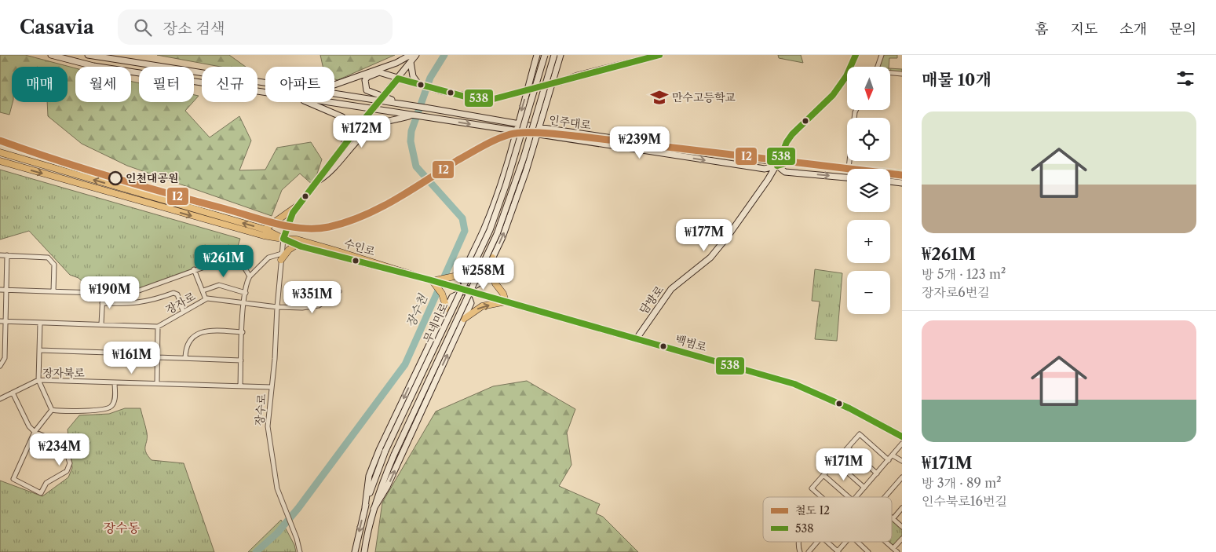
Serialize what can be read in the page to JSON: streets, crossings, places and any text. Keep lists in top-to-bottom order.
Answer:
{
  "streets": {
    "main road": [
      "인주대로",
      "수인로",
      "담방로",
      "무네미로",
      "백범로"
    ],
    "street": ["장자로", "장자북로", "장수로"]
  },
  "crossings": [
    ["인주대로", "담방로"],
    ["수인로", "백범로"],
    ["수인로", "장수로"],
    ["담방로", "백범로"],
    ["장자로", "장수로"],
    ["장자북로", "장수로"]
  ],
  "districts": ["장수동"],
  "water": ["장수천"],
  "places": {
    "school or university": ["만수고등학교"],
    "other": ["인천대공원"]
  },
  "lines": ["transit line 538", "rail line I2"],
  "legend": ["철도 I2", "538"],
  "north": "bottom",
  "page": {
    "header": "Casavia",
    "search": "장소 검색",
    "nav": [
      "홈",
      "지도",
      "소개",
      "문의"
    ],
    "heading": "매물 10개",
    "map_buttons": ["+", "−"],
    "chip": [
      "매매",
      "월세",
      "필터",
      "신규",
      "아파트"
    ],
    "list": [
      {
        "name": "₩261M",
        "note": "방 5개 · 123 m² · 장자로6번길"
      },
      {
        "name": "₩171M",
        "note": "방 3개 · 89 m² · 인수북로16번길"
      }
    ],
    "price": [
      "₩172M",
      "₩239M",
      "₩177M",
      "₩261M",
      "₩258M",
      "₩190M",
      "₩351M",
      "₩161M",
      "₩234M",
      "₩171M"
    ]
  }
}
